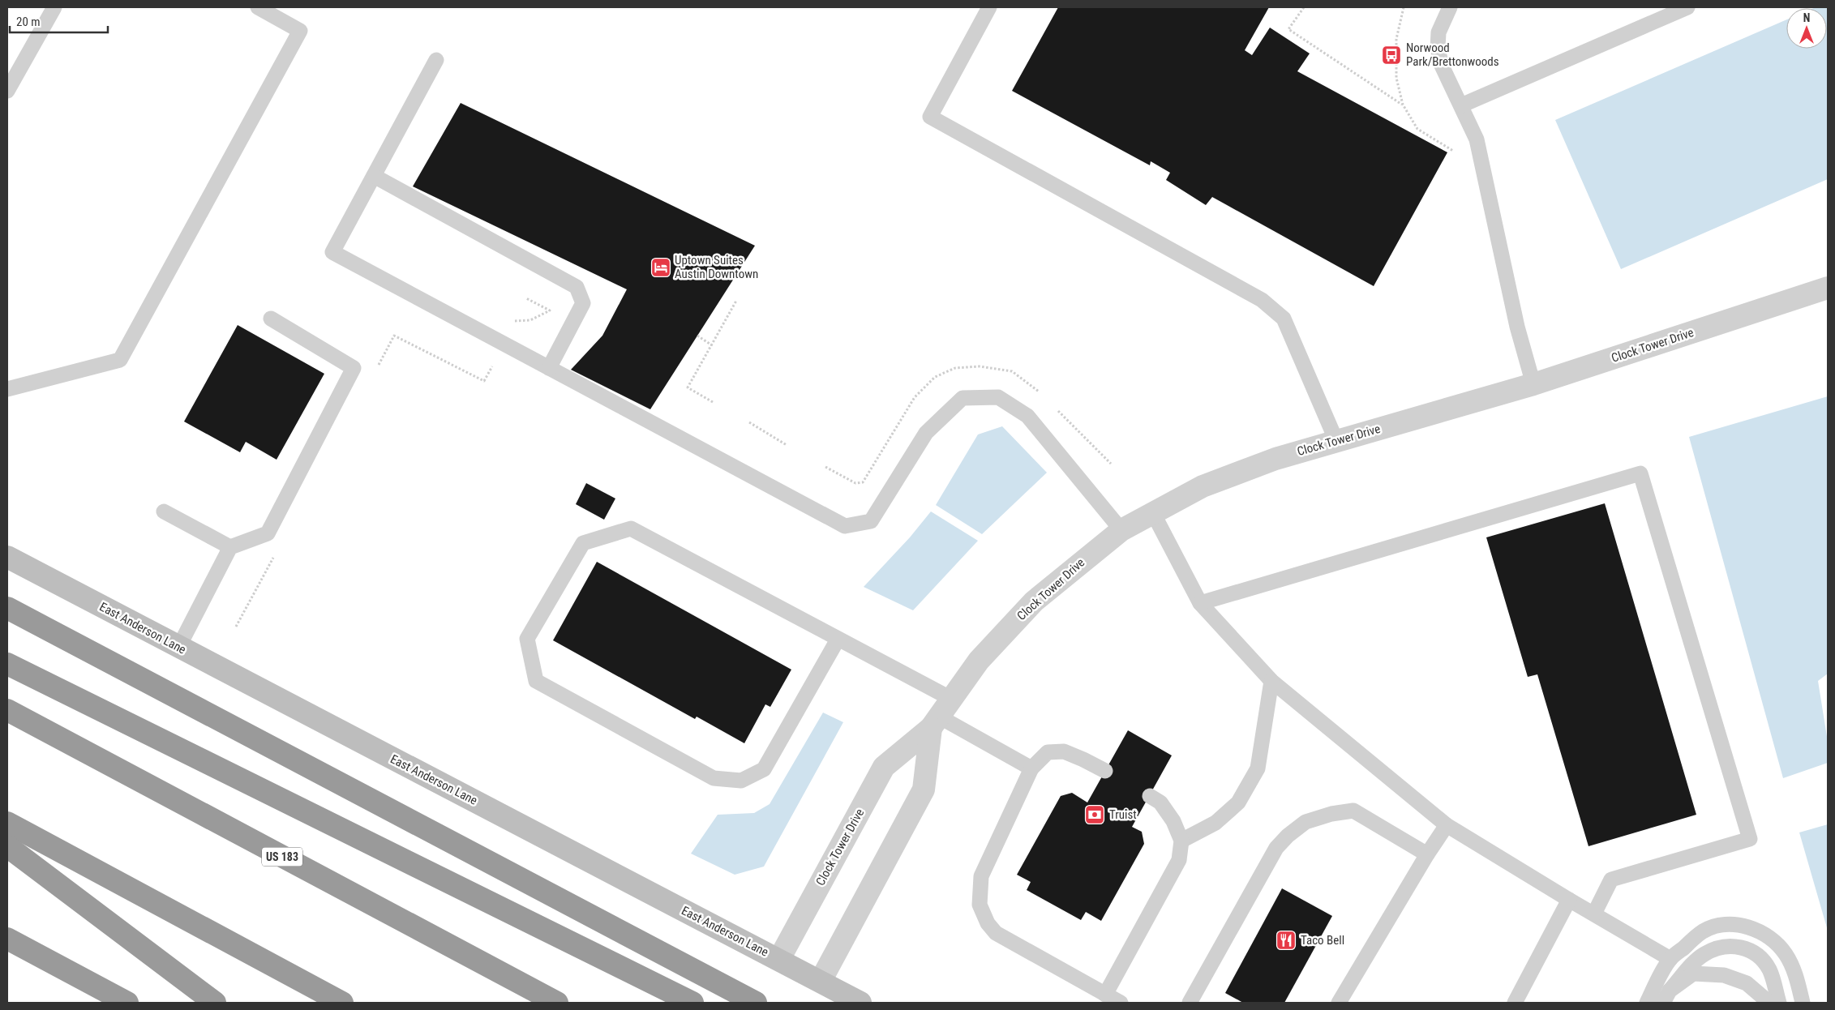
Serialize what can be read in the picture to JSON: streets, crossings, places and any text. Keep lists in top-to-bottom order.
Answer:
{
  "streets": {
    "highway": ["US 183"],
    "main road": ["East Anderson Lane"],
    "street": ["Clock Tower Drive"]
  },
  "crossings": [
    ["Clock Tower Drive", "East Anderson Lane"]
  ],
  "places": {
    "bus stop": ["Norwood Park/Brettonwoods"],
    "hotel": ["Uptown Suites Austin Downtown"],
    "bank": ["Truist"],
    "restaurant": ["Taco Bell"]
  },
  "scale_bar": "20 m",
  "north": "top"
}
